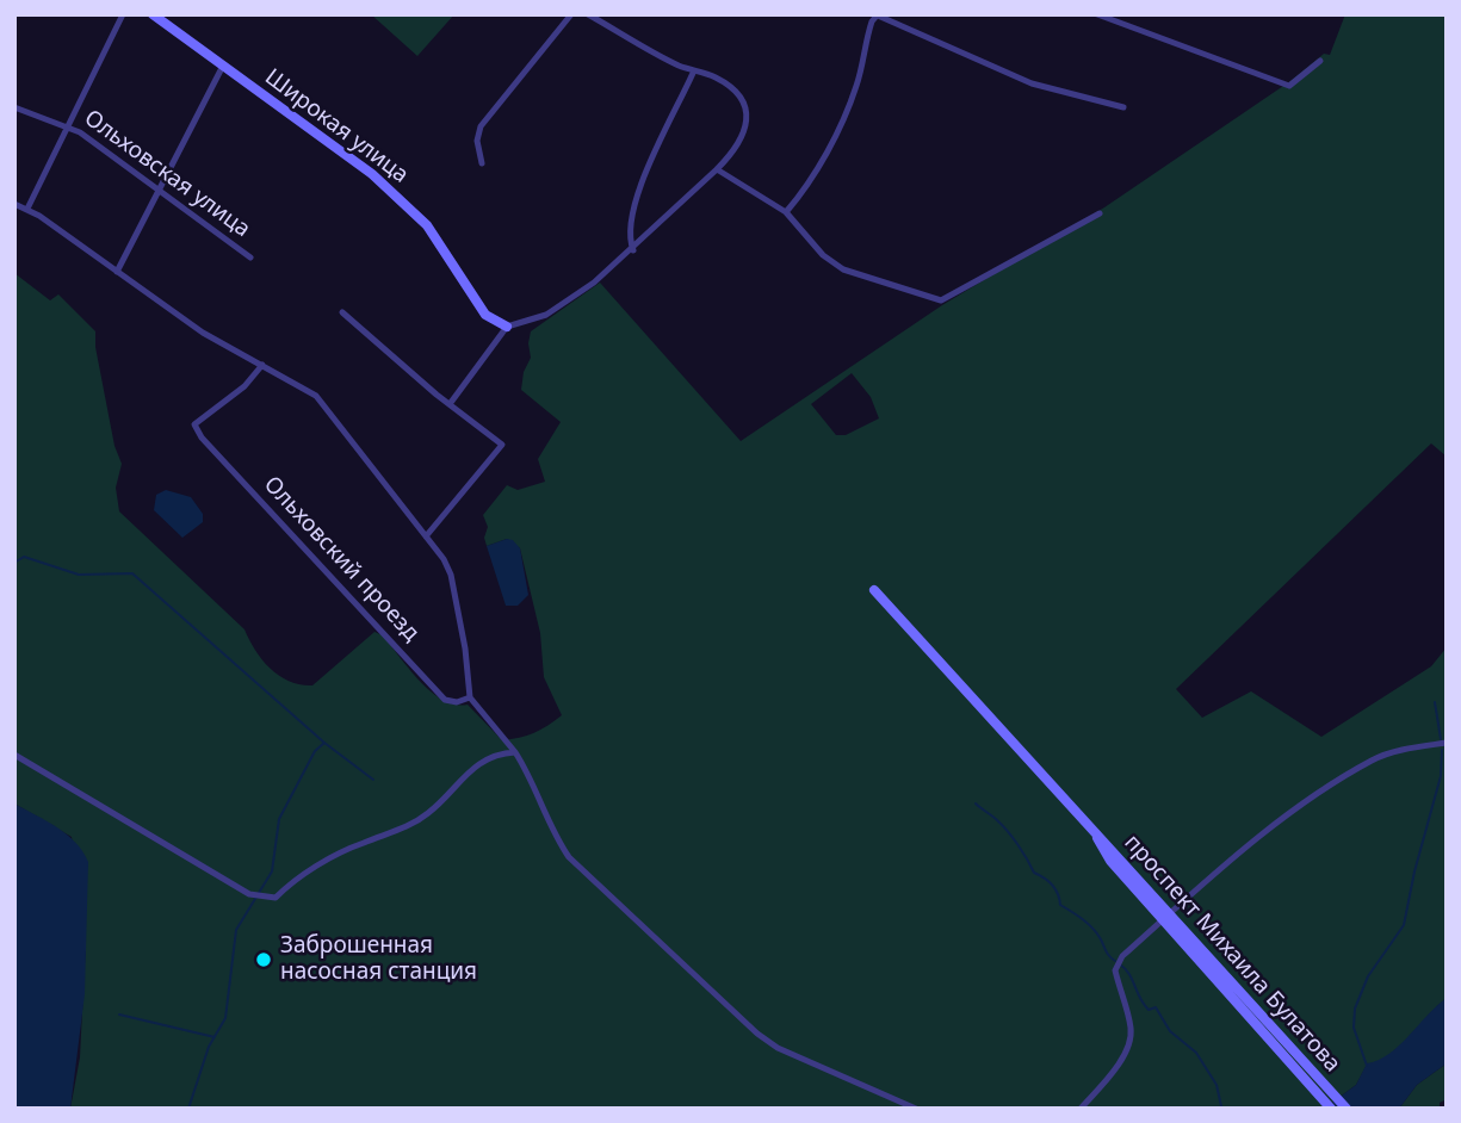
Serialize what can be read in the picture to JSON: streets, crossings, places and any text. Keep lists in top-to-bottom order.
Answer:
{
  "streets": {
    "street": [
      "Широкая улица",
      "Ольховская улица",
      "Ольховский проезд",
      "проспект Михаила Булатова"
    ]
  },
  "places": ["Заброшенная насосная станция"]
}
